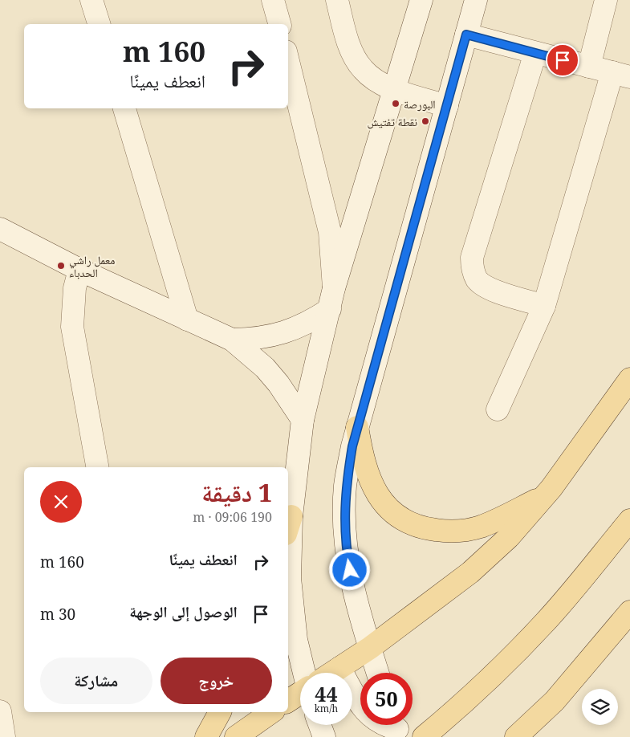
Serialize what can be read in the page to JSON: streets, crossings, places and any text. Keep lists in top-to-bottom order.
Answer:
{
  "places": ["البورصة", "نقطة تفتيش", "معمل راشي الحدباء"],
  "page": {
    "turn": ["160 m", "انعطف يمينًا"],
    "heading": ["1 دقيقة", "190 m · 09:06"],
    "list": [
      {
        "name": "انعطف يمينًا",
        "value": "160 m"
      },
      {
        "name": "الوصول إلى الوجهة",
        "value": "30 m"
      }
    ],
    "buttons": ["خروج", "مشاركة"],
    "speed": "44 km/h",
    "limit": "50"
  }
}
